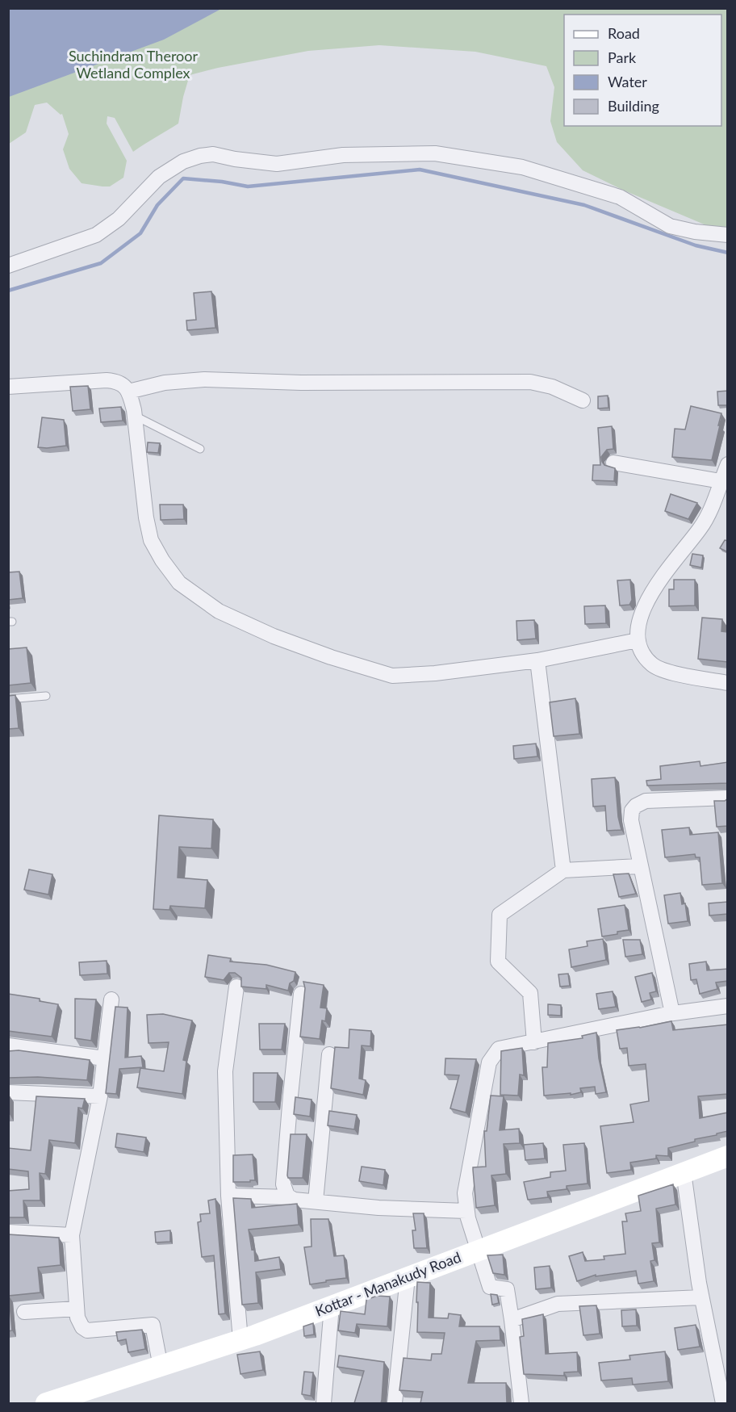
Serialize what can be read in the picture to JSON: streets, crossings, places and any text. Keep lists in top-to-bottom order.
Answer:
{
  "streets": {
    "main road": ["Kottar - Manakudy Road"]
  },
  "parks": ["Suchindram Theroor Wetland Complex"],
  "legend": [
    "Road",
    "Park",
    "Water",
    "Building"
  ]
}
